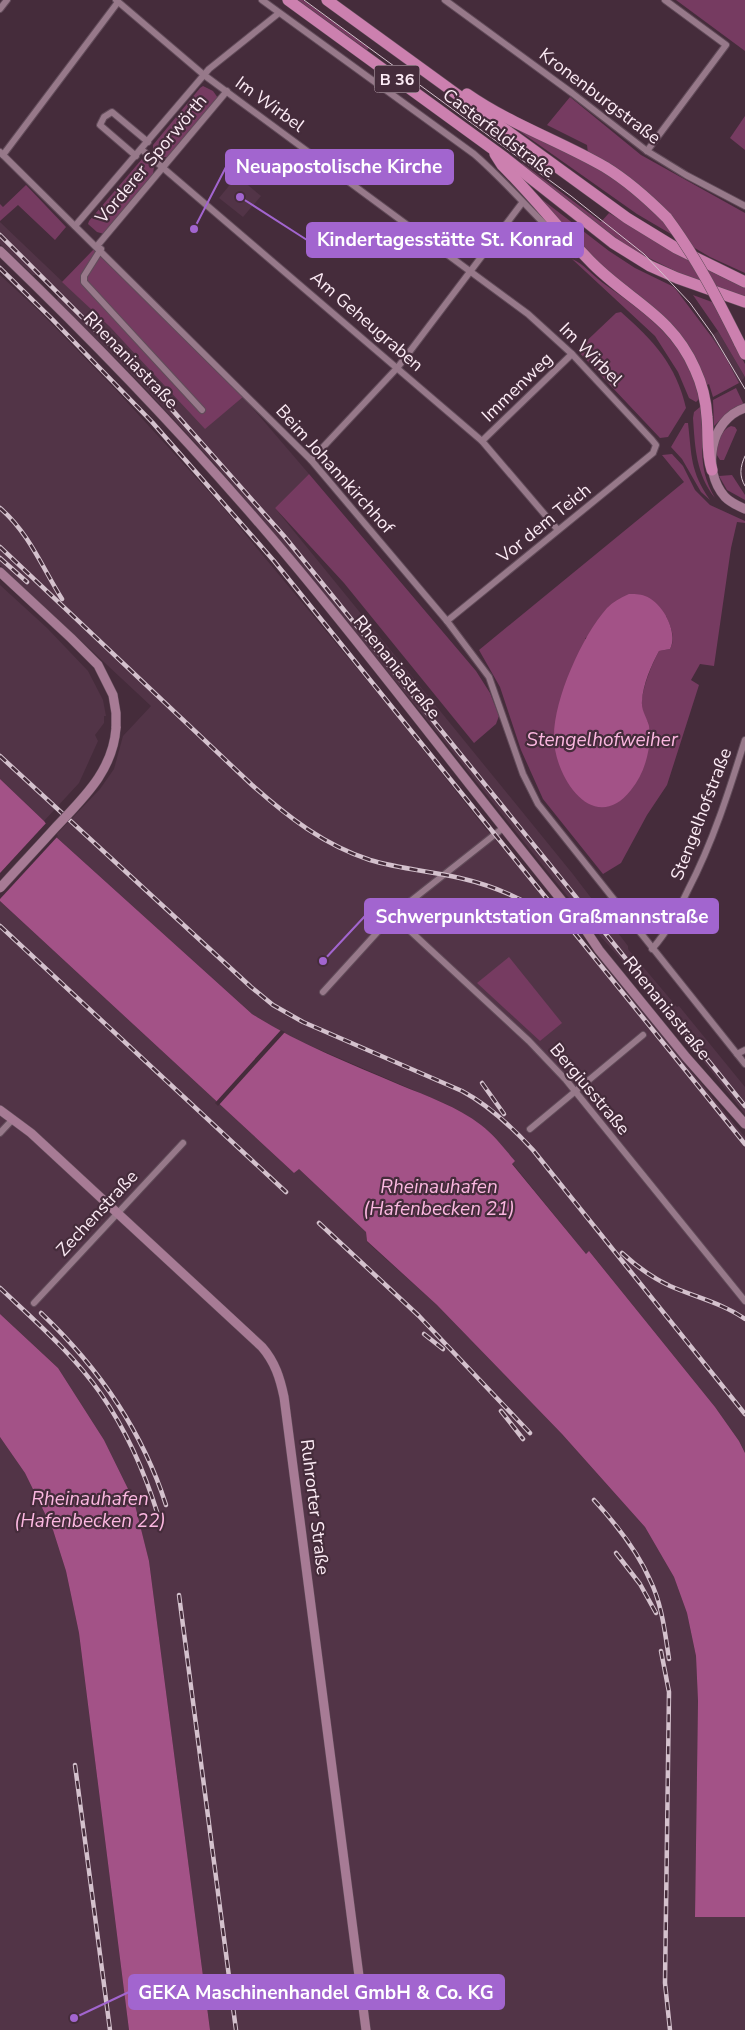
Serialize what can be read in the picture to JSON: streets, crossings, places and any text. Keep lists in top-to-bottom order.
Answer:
{
  "streets": {
    "highway": ["B 36", "Casterfeldstraße"],
    "street": [
      "Kronenburgstraße",
      "Im Wirbel",
      "Vorderer Sporwörth",
      "Am Geheugraben",
      "Rhenaniastraße",
      "Immenweg",
      "Beim Johannkirchhof",
      "Vor dem Teich",
      "Stengelhofstraße",
      "Bergiusstraße",
      "Zechenstraße",
      "Ruhrorter Straße"
    ]
  },
  "crossings": [
    ["Im Wirbel", "Vorderer Sporwörth"],
    ["Im Wirbel", "Immenweg"],
    ["Im Wirbel", "Vor dem Teich"],
    ["Casterfeldstraße", "Vorderer Sporwörth"],
    ["Vorderer Sporwörth", "Am Geheugraben"],
    ["Vorderer Sporwörth", "Beim Johannkirchhof"],
    ["Am Geheugraben", "Immenweg"],
    ["Am Geheugraben", "Vor dem Teich"],
    ["Beim Johannkirchhof", "Vor dem Teich"],
    ["Beim Johannkirchhof", "Stengelhofstraße"],
    ["Zechenstraße", "Ruhrorter Straße"]
  ],
  "water": ["Stengelhofweiher", "Rheinauhafen (Hafenbecken 21)", "Rheinauhafen (Hafenbecken 22)"],
  "places": [
    "Kindertagesstätte St. Konrad",
    "Neuapostolische Kirche",
    "Schwerpunktstation Graßmannstraße",
    "GEKA Maschinenhandel GmbH & Co. KG"
  ]
}
